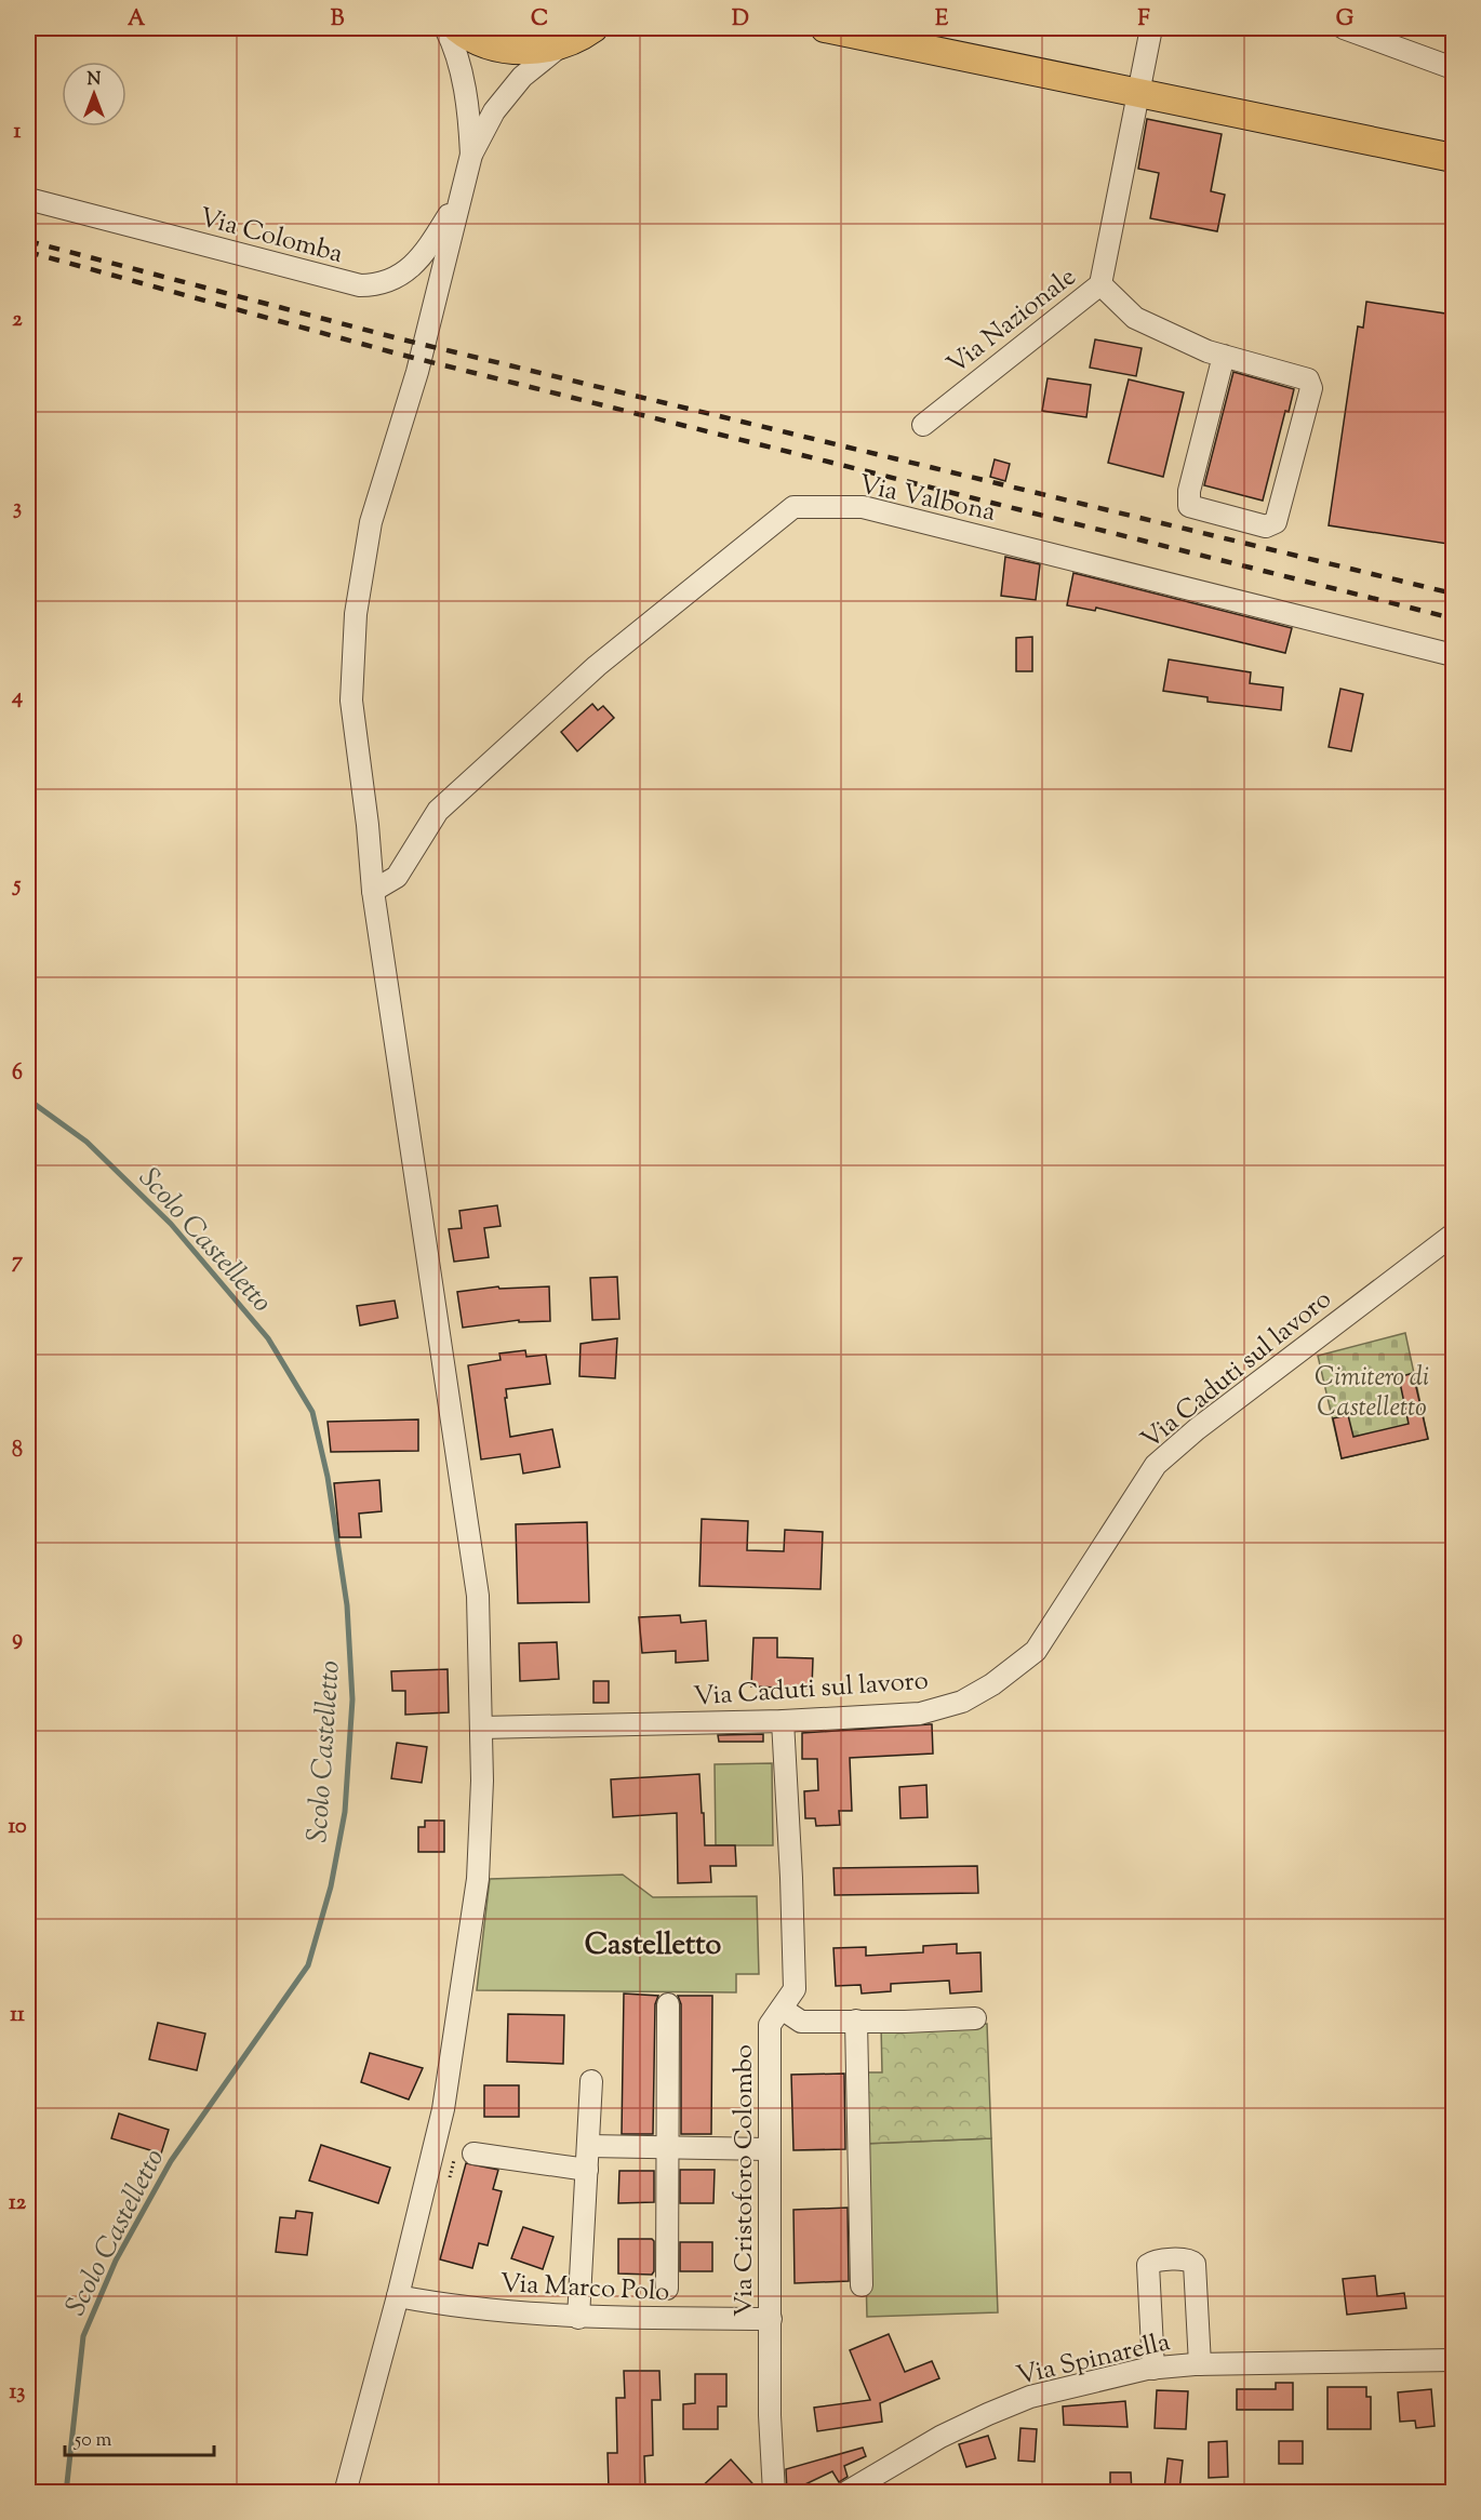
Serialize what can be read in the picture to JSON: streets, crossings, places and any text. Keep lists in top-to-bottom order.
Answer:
{
  "streets": {
    "street": [
      "Via Colomba",
      "Via Nazionale",
      "Via Valbona",
      "Via Caduti sul lavoro",
      "Via Cristoforo Colombo",
      "Via Marco Polo",
      "Via Spinarella"
    ]
  },
  "crossings": [
    ["Via Caduti sul lavoro", "Via Cristoforo Colombo"],
    ["Via Cristoforo Colombo", "Via Marco Polo"]
  ],
  "districts": ["Castelletto"],
  "water": ["Scolo Castelletto"],
  "parks": ["Cimitero di Castelletto"],
  "scale_bar": "50 m",
  "north": "top",
  "grid": {
    "columns": [
      "A",
      "B",
      "C",
      "D",
      "E",
      "F",
      "G"
    ],
    "rows": [
      "1",
      "2",
      "3",
      "4",
      "5",
      "6",
      "7",
      "8",
      "9",
      "10",
      "11",
      "12",
      "13"
    ]
  }
}
